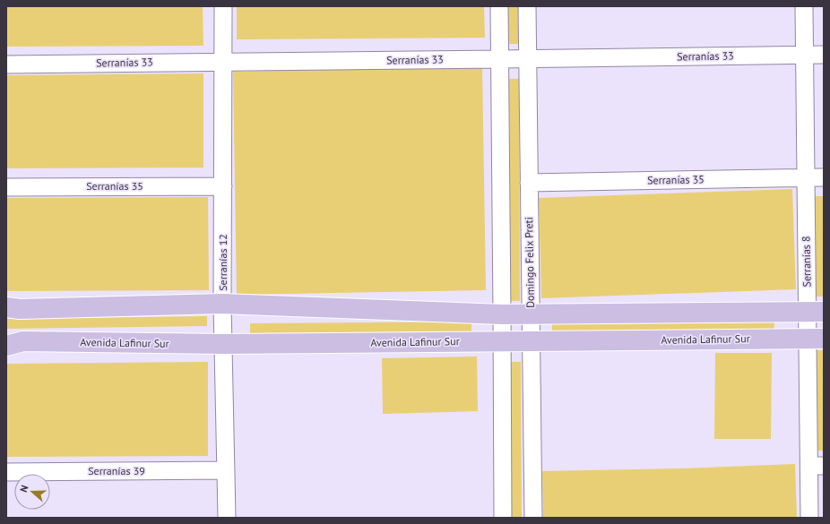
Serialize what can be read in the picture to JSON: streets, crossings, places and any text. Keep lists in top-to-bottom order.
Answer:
{
  "streets": {
    "main road": ["Avenida Lafinur Sur"],
    "street": [
      "Serranías 33",
      "Serranías 35",
      "Serranías 8",
      "Serranías 12",
      "Domingo Felix Preti",
      "Serranías 39"
    ]
  },
  "crossings": [
    ["Serranías 33", "Serranías 8"],
    ["Serranías 33", "Serranías 12"],
    ["Serranías 33", "Domingo Felix Preti"],
    ["Serranías 35", "Serranías 8"],
    ["Serranías 35", "Serranías 12"],
    ["Serranías 35", "Domingo Felix Preti"],
    ["Serranías 8", "Avenida Lafinur Sur"],
    ["Serranías 12", "Avenida Lafinur Sur"],
    ["Serranías 12", "Serranías 39"],
    ["Domingo Felix Preti", "Avenida Lafinur Sur"]
  ],
  "north": "left"
}
